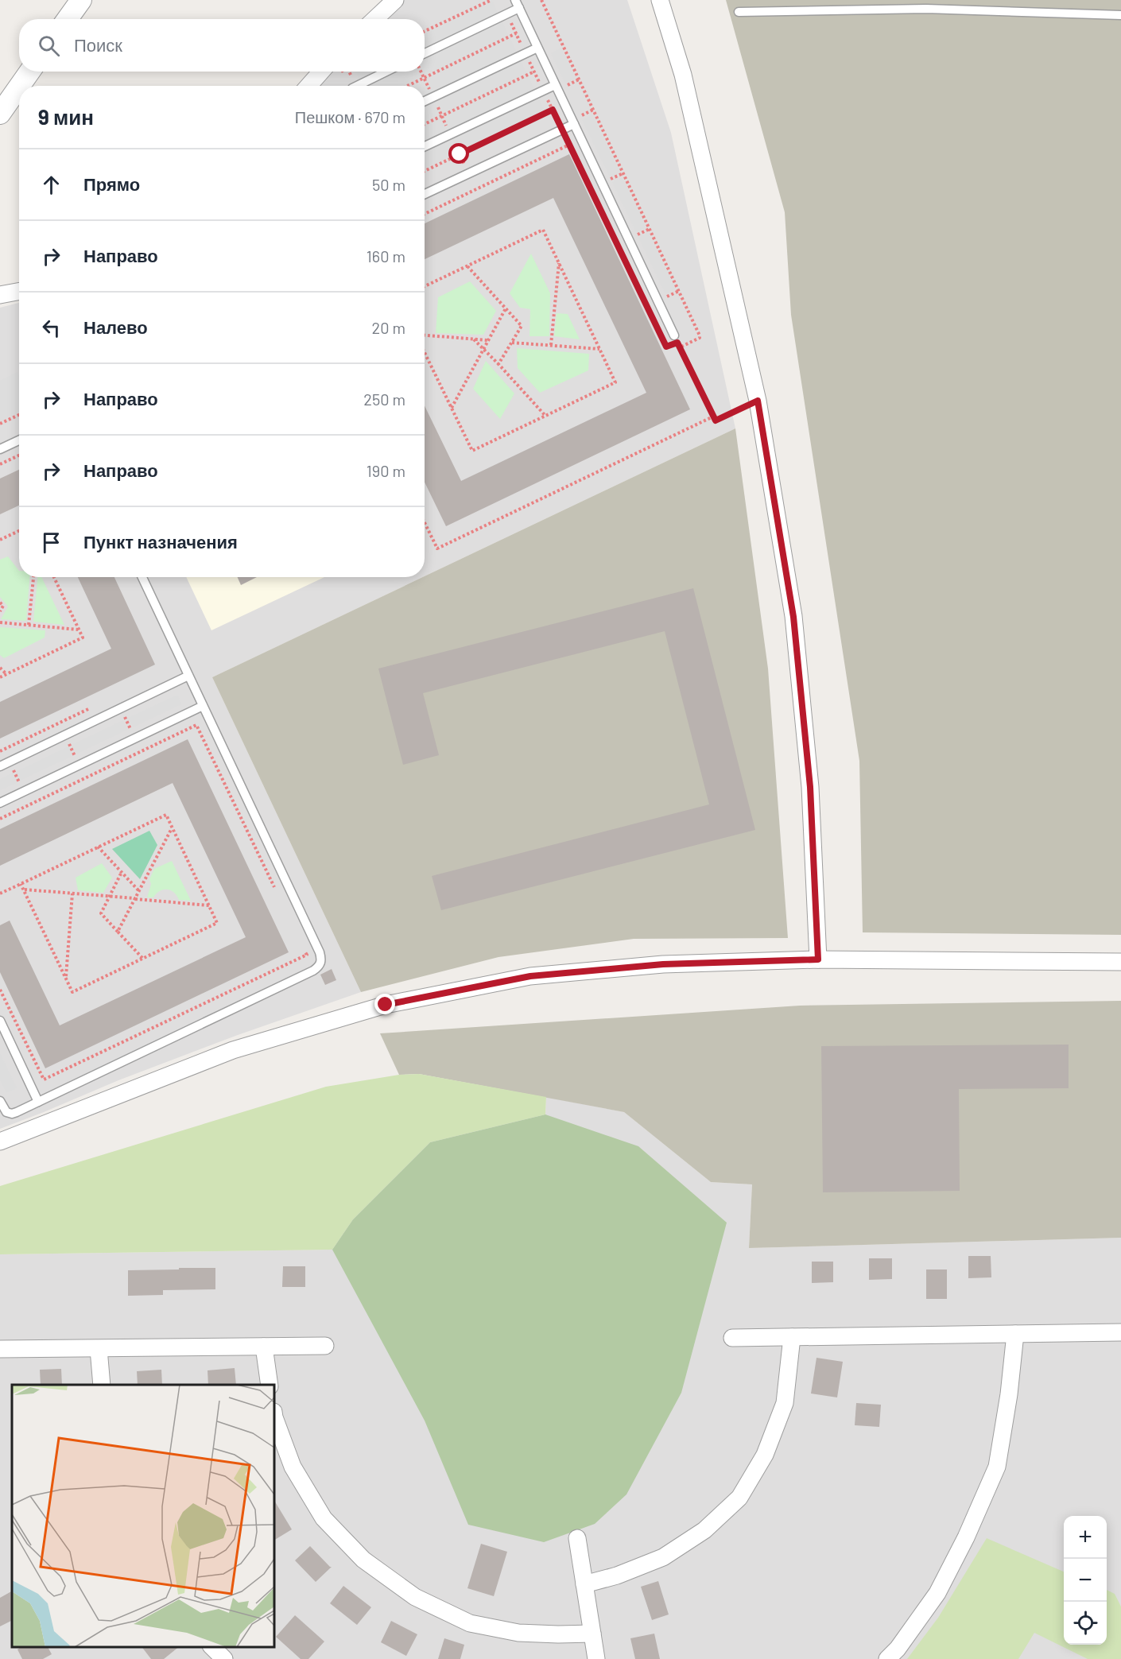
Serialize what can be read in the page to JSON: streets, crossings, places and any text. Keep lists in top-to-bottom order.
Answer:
{
  "page": {
    "search": "Поиск",
    "heading": ["9 мин", "Пешком · 670 m"],
    "list": [
      ["Прямо", "50 m"],
      ["Направо", "160 m"],
      ["Налево", "20 m"],
      ["Направо", "250 m"],
      ["Направо", "190 m"],
      "Пункт назначения"
    ],
    "map_buttons": ["+", "−"]
  }
}
